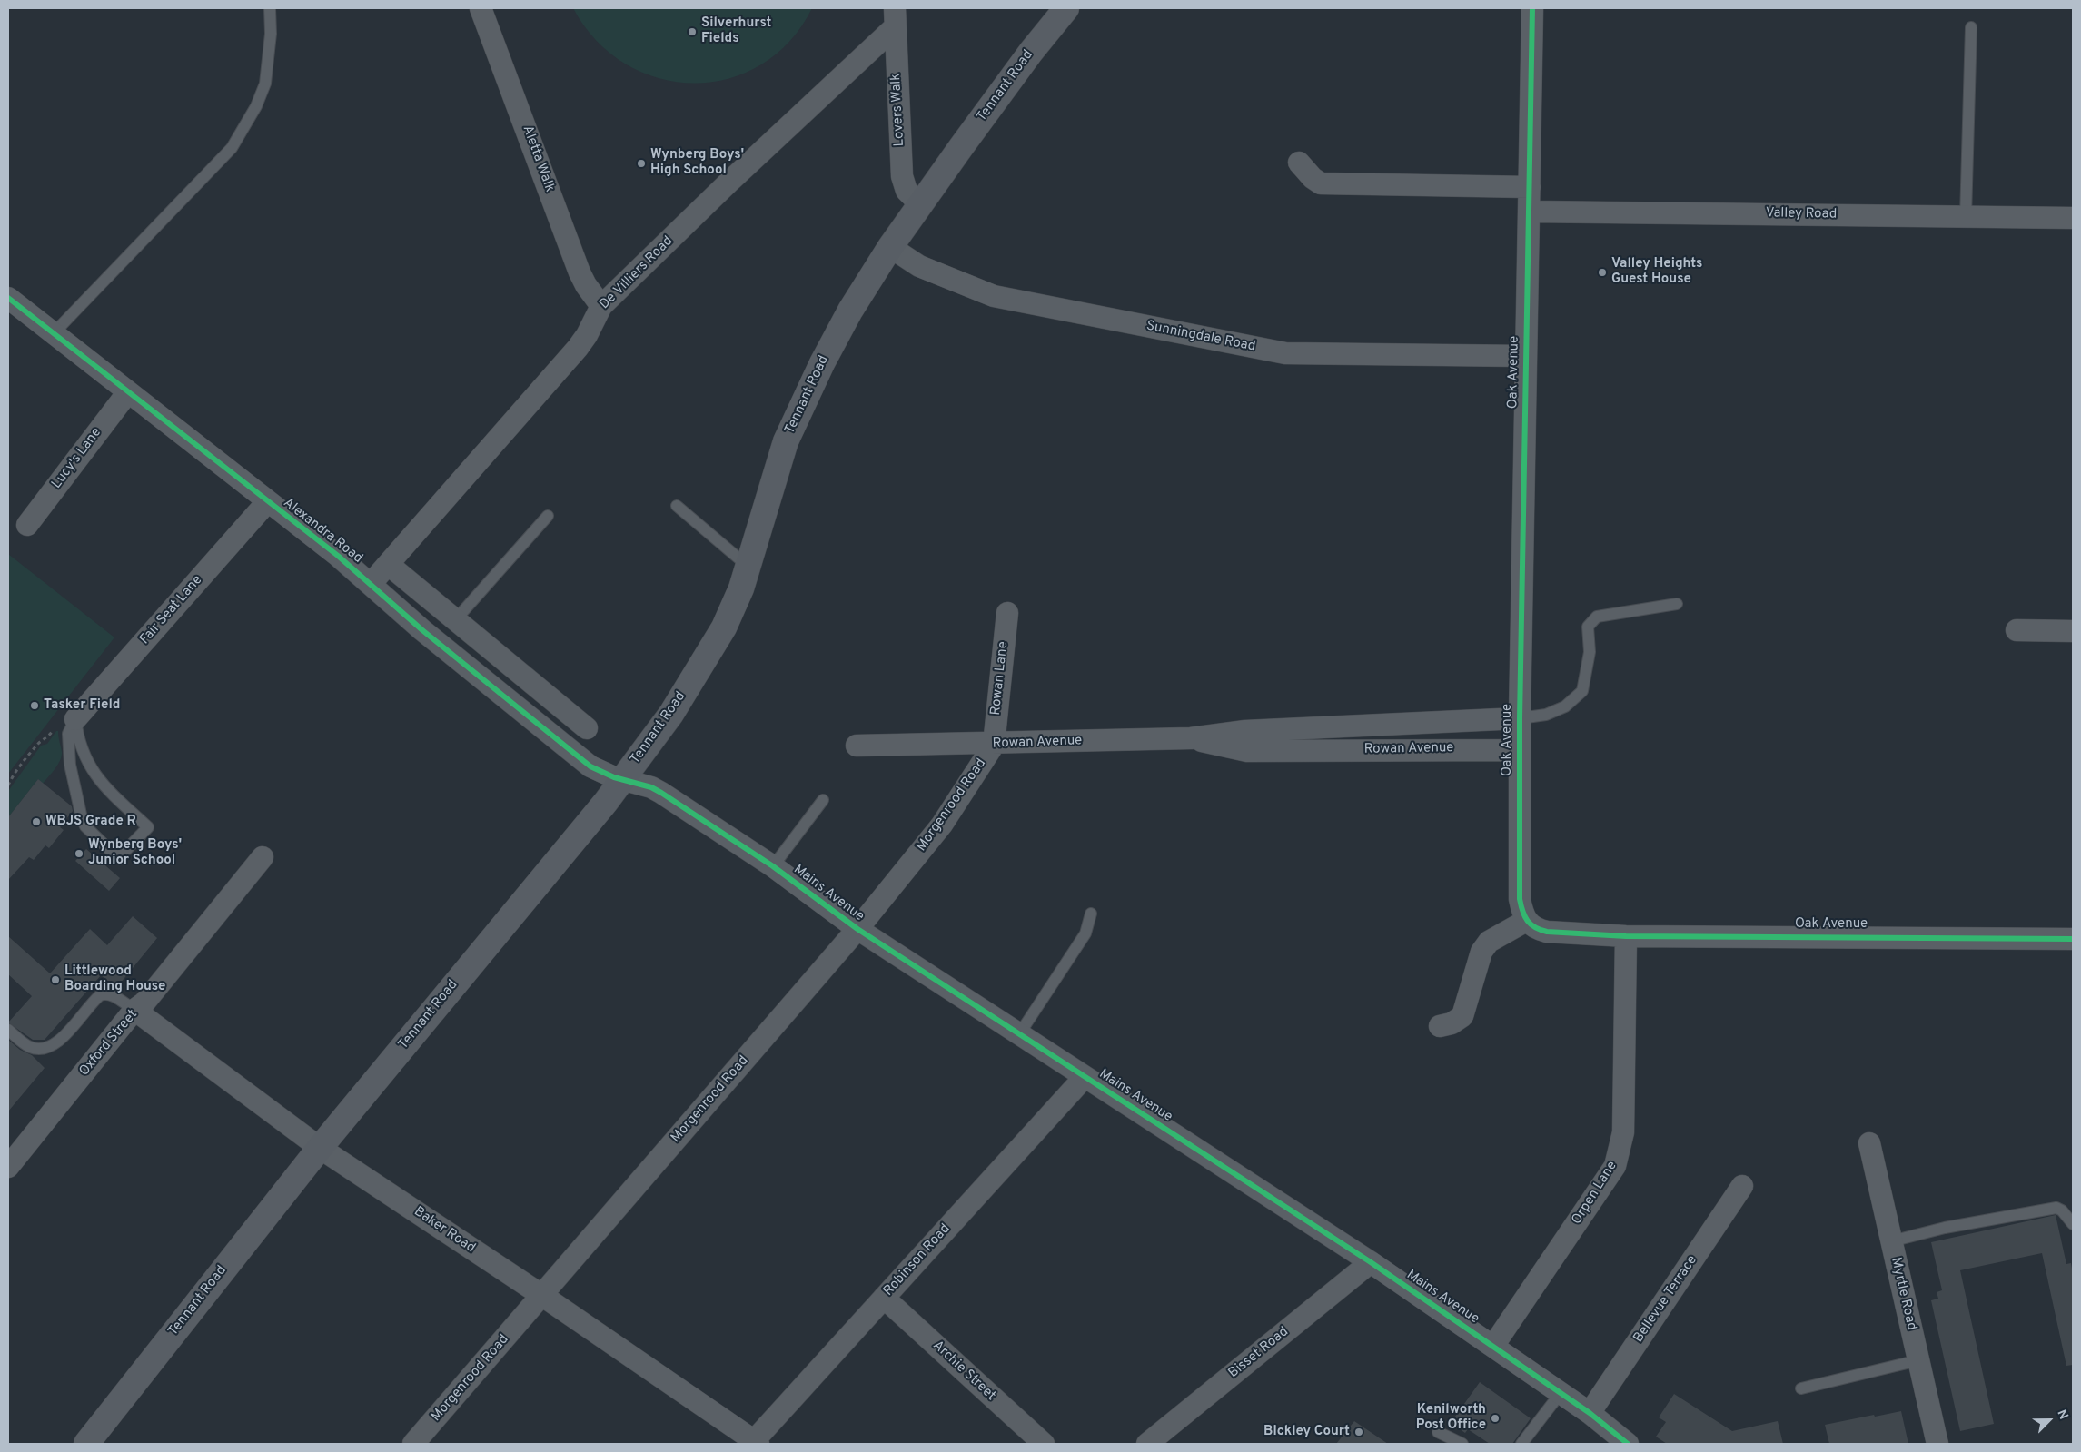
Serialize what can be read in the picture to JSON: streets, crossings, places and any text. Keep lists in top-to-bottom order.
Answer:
{
  "streets": {
    "main road": ["Tennant Road"],
    "street": [
      "Lovers Walk",
      "Aletta Walk",
      "Valley Road",
      "De Villiers Road",
      "Sunningdale Road",
      "Oak Avenue",
      "Lucy's Lane",
      "Alexandra Road",
      "Fair Seat Lane",
      "Rowan Lane",
      "Rowan Avenue",
      "Morgenrood Road",
      "Mains Avenue",
      "Oxford Street",
      "Orpen Lane",
      "Baker Road",
      "Robinson Road",
      "Myrtle Road",
      "Bellevue Terrace",
      "Bisset Road",
      "Archie Street"
    ]
  },
  "crossings": [
    ["Tennant Road", "Lovers Walk"],
    ["Tennant Road", "Sunningdale Road"],
    ["Tennant Road", "Alexandra Road"],
    ["Tennant Road", "Mains Avenue"],
    ["Tennant Road", "Baker Road"],
    ["Lovers Walk", "De Villiers Road"],
    ["Aletta Walk", "De Villiers Road"],
    ["Valley Road", "Oak Avenue"],
    ["De Villiers Road", "Alexandra Road"],
    ["Sunningdale Road", "Oak Avenue"],
    ["Oak Avenue", "Rowan Avenue"],
    ["Oak Avenue", "Orpen Lane"],
    ["Lucy's Lane", "Alexandra Road"],
    ["Alexandra Road", "Fair Seat Lane"],
    ["Alexandra Road", "Mains Avenue"],
    ["Rowan Lane", "Rowan Avenue"],
    ["Rowan Lane", "Morgenrood Road"],
    ["Rowan Avenue", "Morgenrood Road"],
    ["Morgenrood Road", "Mains Avenue"],
    ["Morgenrood Road", "Baker Road"],
    ["Mains Avenue", "Orpen Lane"],
    ["Mains Avenue", "Robinson Road"],
    ["Mains Avenue", "Bellevue Terrace"],
    ["Mains Avenue", "Bisset Road"],
    ["Oxford Street", "Baker Road"],
    ["Baker Road", "Robinson Road"],
    ["Robinson Road", "Archie Street"]
  ],
  "places": [
    "Silverhurst Fields",
    "Wynberg Boys' High School",
    "Valley Heights Guest House",
    "Tasker Field",
    "WBJS Grade R",
    "Wynberg Boys' Junior School",
    "Littlewood Boarding House",
    "Kenilworth Post Office",
    "Bickley Court"
  ],
  "north": "top right"
}
